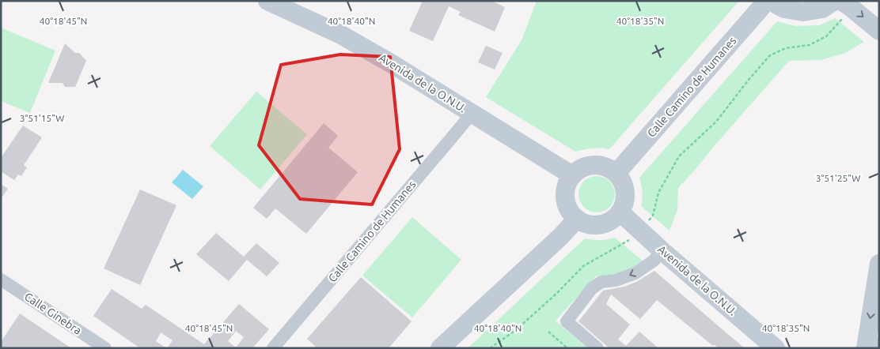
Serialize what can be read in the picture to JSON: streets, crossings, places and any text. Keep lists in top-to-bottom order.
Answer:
{
  "streets": {
    "street": ["Avenida de la O.N.U.", "Calle Camino de Humanes", "Calle Ginebra"]
  },
  "crossings": [
    ["Avenida de la O.N.U.", "Calle Camino de Humanes"]
  ],
  "coordinates": [
    "40°18'45\"N",
    "40°18'40\"N",
    "40°18'35\"N",
    "3°51'15\"W",
    "3°51'25\"W"
  ]
}
